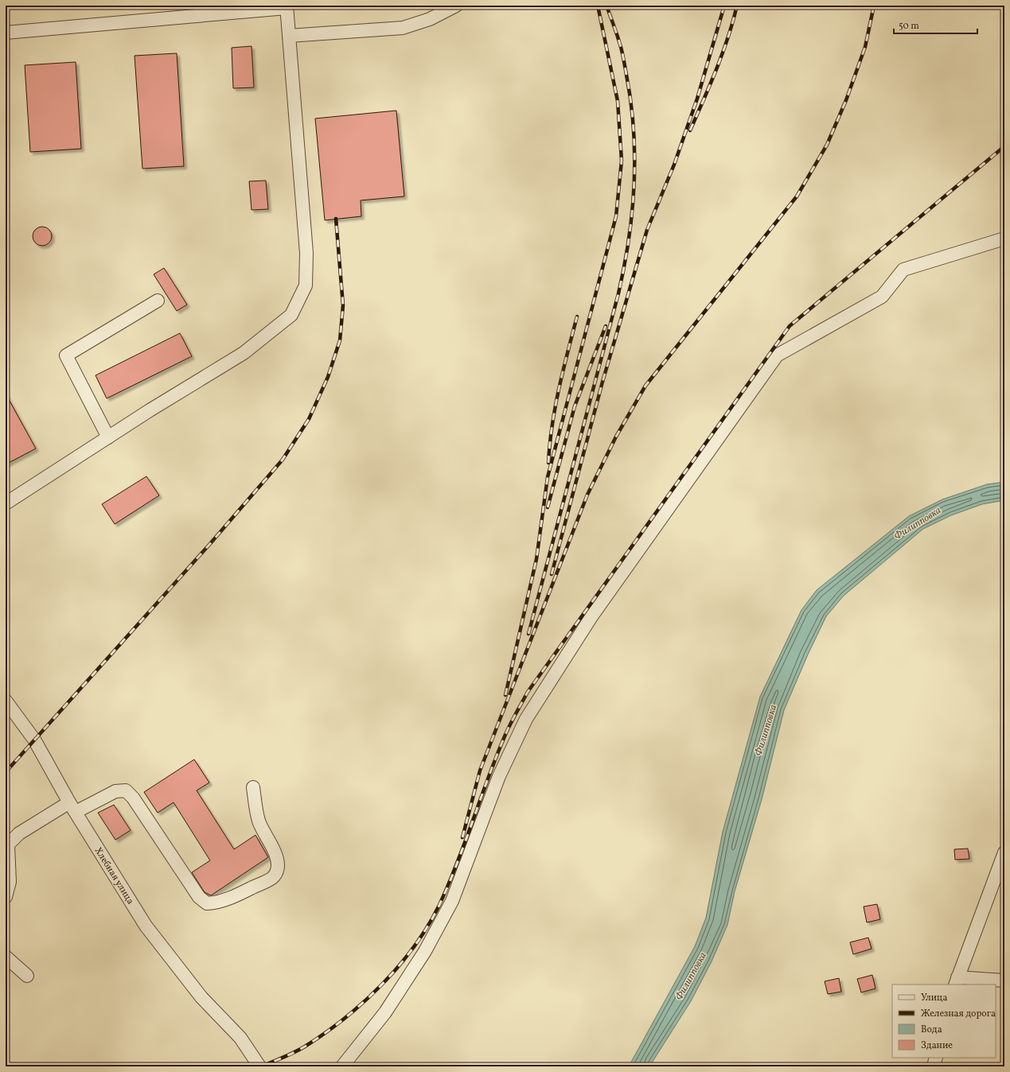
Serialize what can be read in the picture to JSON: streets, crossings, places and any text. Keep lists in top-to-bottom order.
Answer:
{
  "streets": {
    "street": ["Хлебная улица"]
  },
  "water": ["Филипповка"],
  "legend": [
    "Улица",
    "Железная дорога",
    "Вода",
    "Здание"
  ],
  "scale_bar": "50 m"
}
